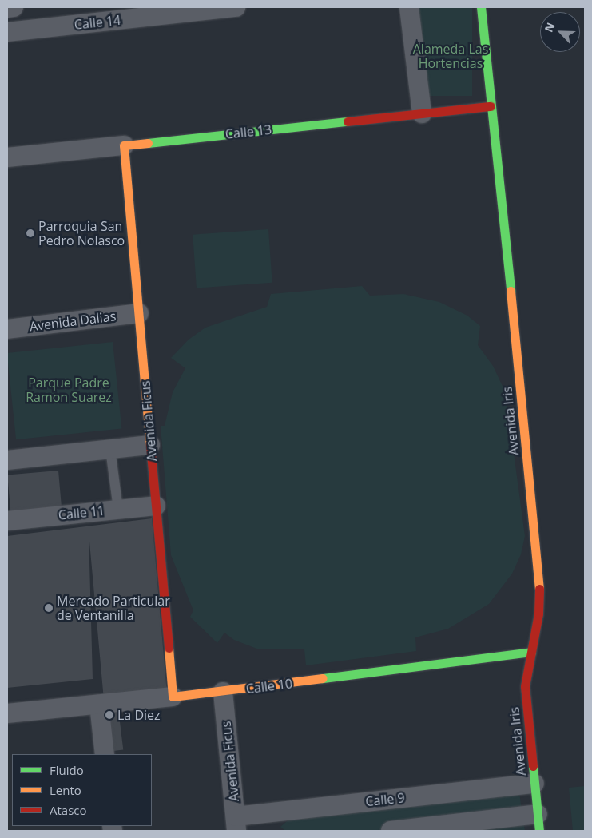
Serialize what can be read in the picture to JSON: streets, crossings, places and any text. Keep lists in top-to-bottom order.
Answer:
{
  "streets": {
    "street": [
      "Calle 14",
      "Calle 13",
      "Avenida Dalias",
      "Avenida Ficus",
      "Avenida Iris",
      "Calle 11",
      "Calle 10",
      "Calle 9"
    ]
  },
  "crossings": [
    ["Calle 13", "Avenida Ficus"],
    ["Calle 13", "Avenida Iris"],
    ["Avenida Dalias", "Avenida Ficus"],
    ["Avenida Ficus", "Calle 11"],
    ["Avenida Ficus", "Calle 10"],
    ["Avenida Ficus", "Calle 9"],
    ["Avenida Iris", "Calle 10"],
    ["Avenida Iris", "Calle 9"]
  ],
  "parks": ["Alameda Las Hortencias", "Parque Padre Ramon Suarez"],
  "places": ["Parroquia San Pedro Nolasco", "Mercado Particular de Ventanilla", "La Diez"],
  "legend": ["Fluido", "Lento", "Atasco"],
  "north": "top left"
}
